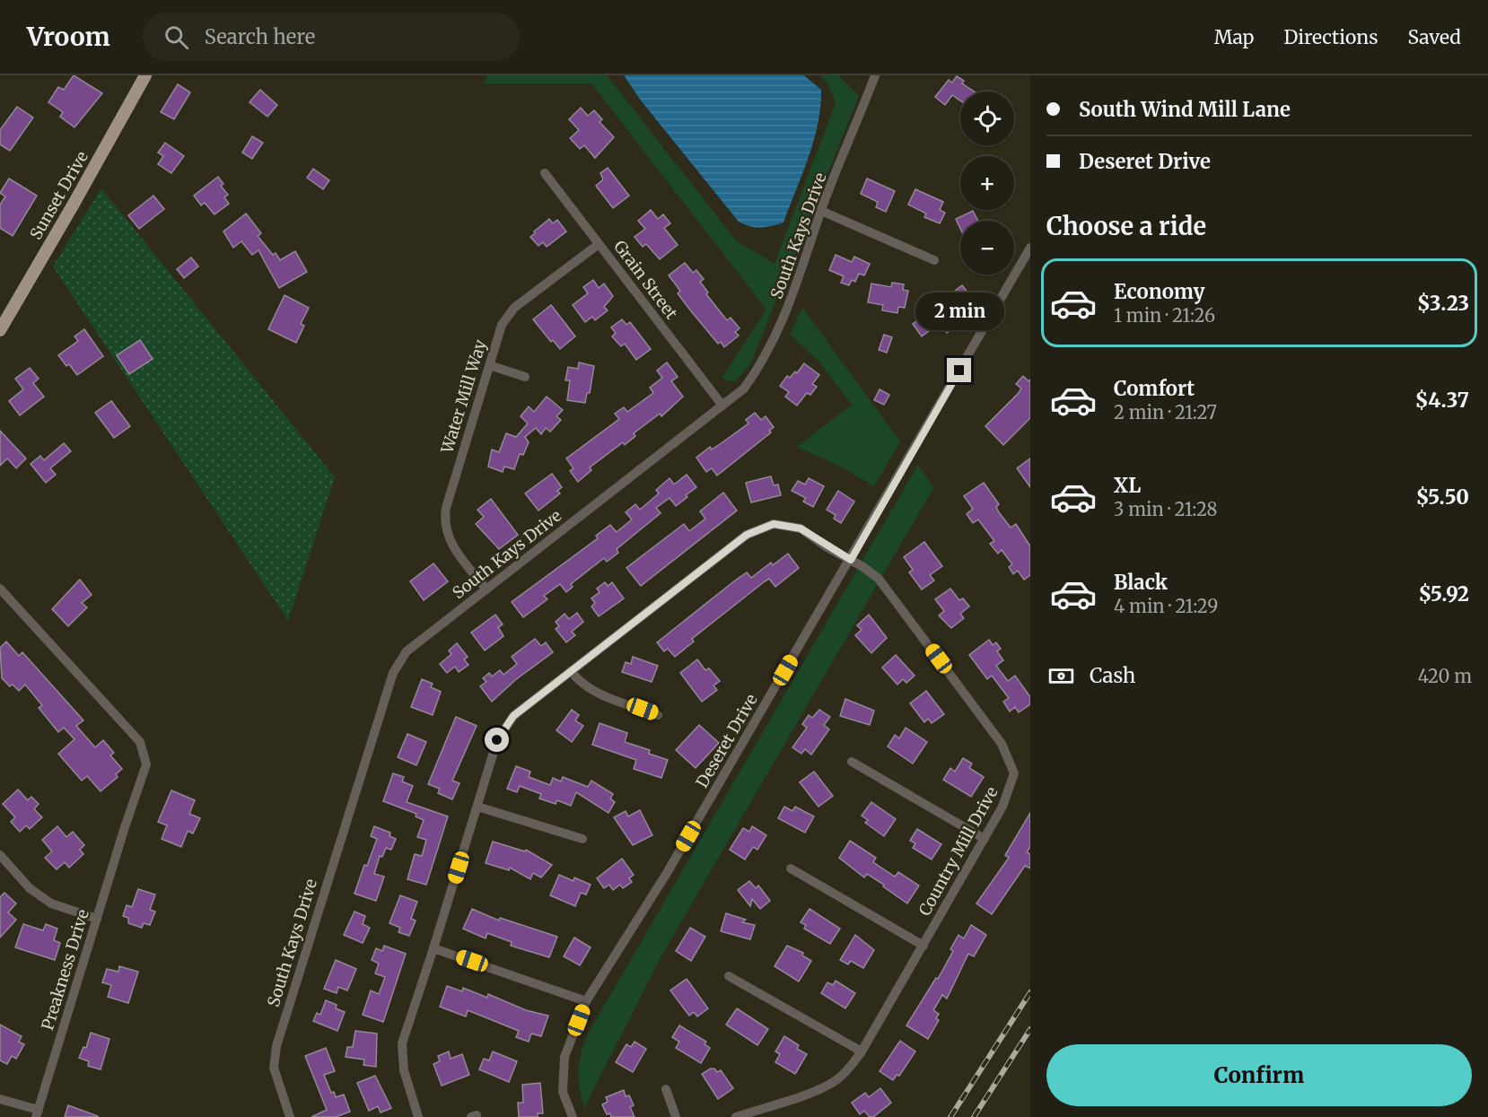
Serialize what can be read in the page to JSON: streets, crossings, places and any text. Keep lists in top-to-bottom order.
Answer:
{
  "streets": {
    "main road": ["Sunset Drive"],
    "street": [
      "South Kays Drive",
      "Grain Street",
      "Water Mill Way",
      "Deseret Drive",
      "Country Mill Drive",
      "Preakness Drive"
    ]
  },
  "crossings": [
    ["South Kays Drive", "Grain Street"],
    ["South Kays Drive", "Water Mill Way"],
    ["Grain Street", "Water Mill Way"],
    ["Deseret Drive", "Country Mill Drive"]
  ],
  "page": {
    "header": "Vroom",
    "search": "Search here",
    "nav": ["Map", "Directions", "Saved"],
    "banner": ["South Wind Mill Lane", "Deseret Drive"],
    "map_buttons": ["+", "−"],
    "heading": "Choose a ride",
    "list": [
      {
        "name": "Economy",
        "note": "1 min · 21:26",
        "value": "$3.23"
      },
      {
        "name": "Comfort",
        "note": "2 min · 21:27",
        "value": "$4.37"
      },
      {
        "name": "XL",
        "note": "3 min · 21:28",
        "value": "$5.50"
      },
      {
        "name": "Black",
        "note": "4 min · 21:29",
        "value": "$5.92"
      }
    ],
    "bubble": "2 min",
    "pay": ["Cash", "420 m"],
    "buttons": "Confirm"
  }
}
